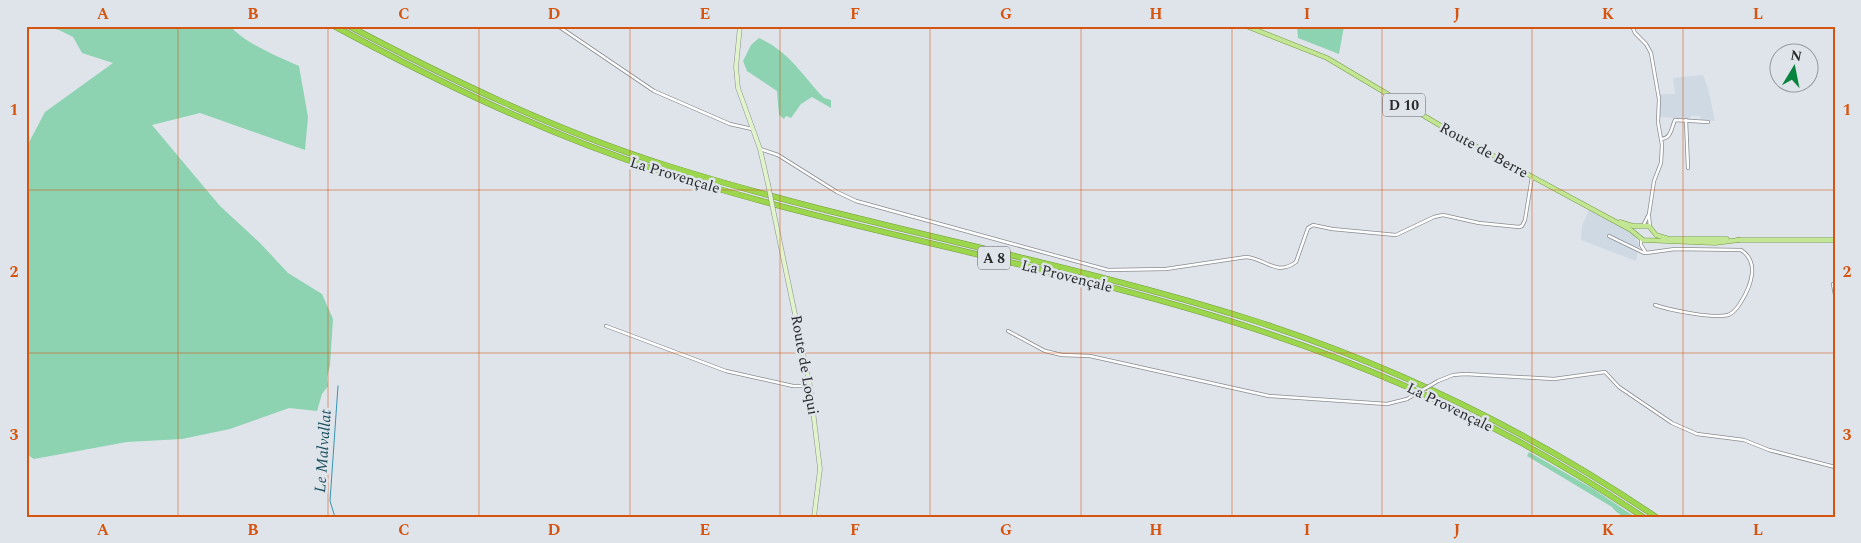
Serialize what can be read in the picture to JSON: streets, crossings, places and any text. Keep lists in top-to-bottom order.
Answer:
{
  "streets": {
    "highway": ["La Provençale", "A 8"],
    "main road": ["D 10", "Route de Berre"],
    "street": ["Route de Loqui"]
  },
  "water": ["Le Malvallat"],
  "north": "top",
  "grid": {
    "columns": [
      "A",
      "B",
      "C",
      "D",
      "E",
      "F",
      "G",
      "H",
      "I",
      "J",
      "K",
      "L"
    ],
    "rows": ["1", "2", "3"]
  }
}
